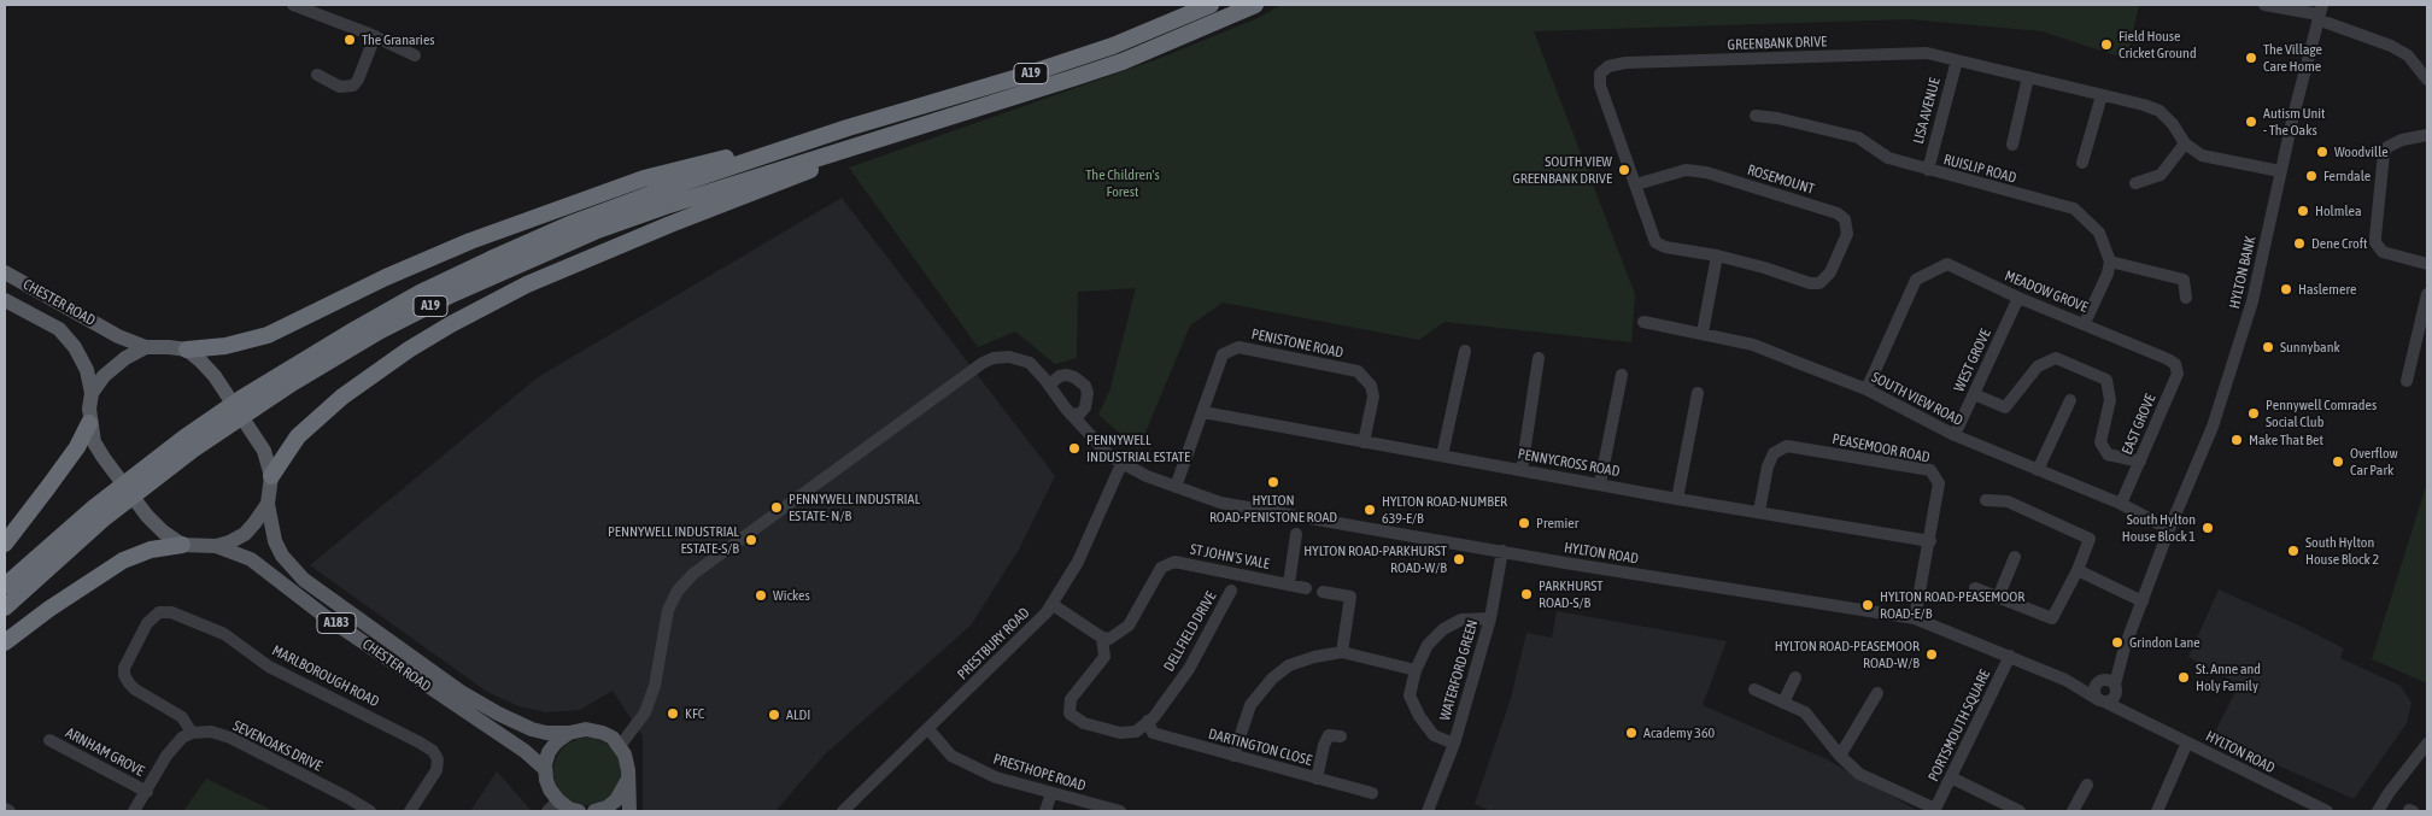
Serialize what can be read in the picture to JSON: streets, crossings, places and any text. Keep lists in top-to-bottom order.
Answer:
{
  "streets": {
    "highway": ["A19"],
    "main road": ["CHESTER ROAD", "A183"],
    "street": [
      "GREENBANK DRIVE",
      "LISA AVENUE",
      "RUISLIP ROAD",
      "ROSEMOUNT",
      "HYLTON BANK",
      "MEADOW GROVE",
      "PENISTONE ROAD",
      "WEST GROVE",
      "SOUTH VIEW ROAD",
      "EAST GROVE",
      "PEASEMOOR ROAD",
      "PENNYCROSS ROAD",
      "HYLTON ROAD",
      "ST JOHN'S VALE",
      "DELLFIELD DRIVE",
      "PRESTBURY ROAD",
      "WATERFORD GREEN",
      "MARLBOROUGH ROAD",
      "PORTSMOUTH SQUARE",
      "SEVENOAKS DRIVE",
      "DARTINGTON CLOSE",
      "ARNHAM GROVE",
      "PRESTHOPE ROAD"
    ]
  },
  "crossings": [
    ["GREENBANK DRIVE", "LISA AVENUE"],
    ["GREENBANK DRIVE", "ROSEMOUNT"],
    ["GREENBANK DRIVE", "HYLTON BANK"],
    ["LISA AVENUE", "RUISLIP ROAD"],
    ["HYLTON BANK", "SOUTH VIEW ROAD"],
    ["MEADOW GROVE", "WEST GROVE"],
    ["MEADOW GROVE", "SOUTH VIEW ROAD"],
    ["MEADOW GROVE", "EAST GROVE"],
    ["CHESTER ROAD", "HYLTON ROAD"],
    ["PENISTONE ROAD", "PENNYCROSS ROAD"],
    ["PENISTONE ROAD", "HYLTON ROAD"],
    ["WEST GROVE", "SOUTH VIEW ROAD"],
    ["SOUTH VIEW ROAD", "EAST GROVE"],
    ["PEASEMOOR ROAD", "PENNYCROSS ROAD"],
    ["PEASEMOOR ROAD", "HYLTON ROAD"],
    ["HYLTON ROAD", "PRESTBURY ROAD"],
    ["HYLTON ROAD", "PORTSMOUTH SQUARE"],
    ["ST JOHN'S VALE", "DELLFIELD DRIVE"],
    ["DELLFIELD DRIVE", "DARTINGTON CLOSE"],
    ["PRESTBURY ROAD", "PRESTHOPE ROAD"],
    ["MARLBOROUGH ROAD", "SEVENOAKS DRIVE"]
  ],
  "parks": ["The Children's Forest"],
  "places": [
    "The Granaries",
    "Field House Cricket Ground",
    "The Village Care Home",
    "Autism Unit - The Oaks",
    "Woodville",
    "SOUTH VIEW GREENBANK DRIVE",
    "Ferndale",
    "Holmlea",
    "Dene Croft",
    "Haslemere",
    "Sunnybank",
    "Pennywell Comrades Social Club",
    "Make That Bet",
    "PENNYWELL INDUSTRIAL ESTATE",
    "Overflow Car Park",
    "HYLTON ROAD-PENISTONE ROAD",
    "PENNYWELL INDUSTRIAL ESTATE- N/B",
    "HYLTON ROAD-NUMBER 639-E/B",
    "Premier",
    "South Hylton House Block 1",
    "PENNYWELL INDUSTRIAL ESTATE-S/B",
    "South Hylton House Block 2",
    "HYLTON ROAD-PARKHURST ROAD-W/B",
    "PARKHURST ROAD-S/B",
    "Wickes",
    "HYLTON ROAD-PEASEMOOR ROAD-E/B",
    "Grindon Lane",
    "HYLTON ROAD-PEASEMOOR ROAD-W/B",
    "St. Anne and Holy Family",
    "KFC",
    "ALDI",
    "Academy 360"
  ]
}
